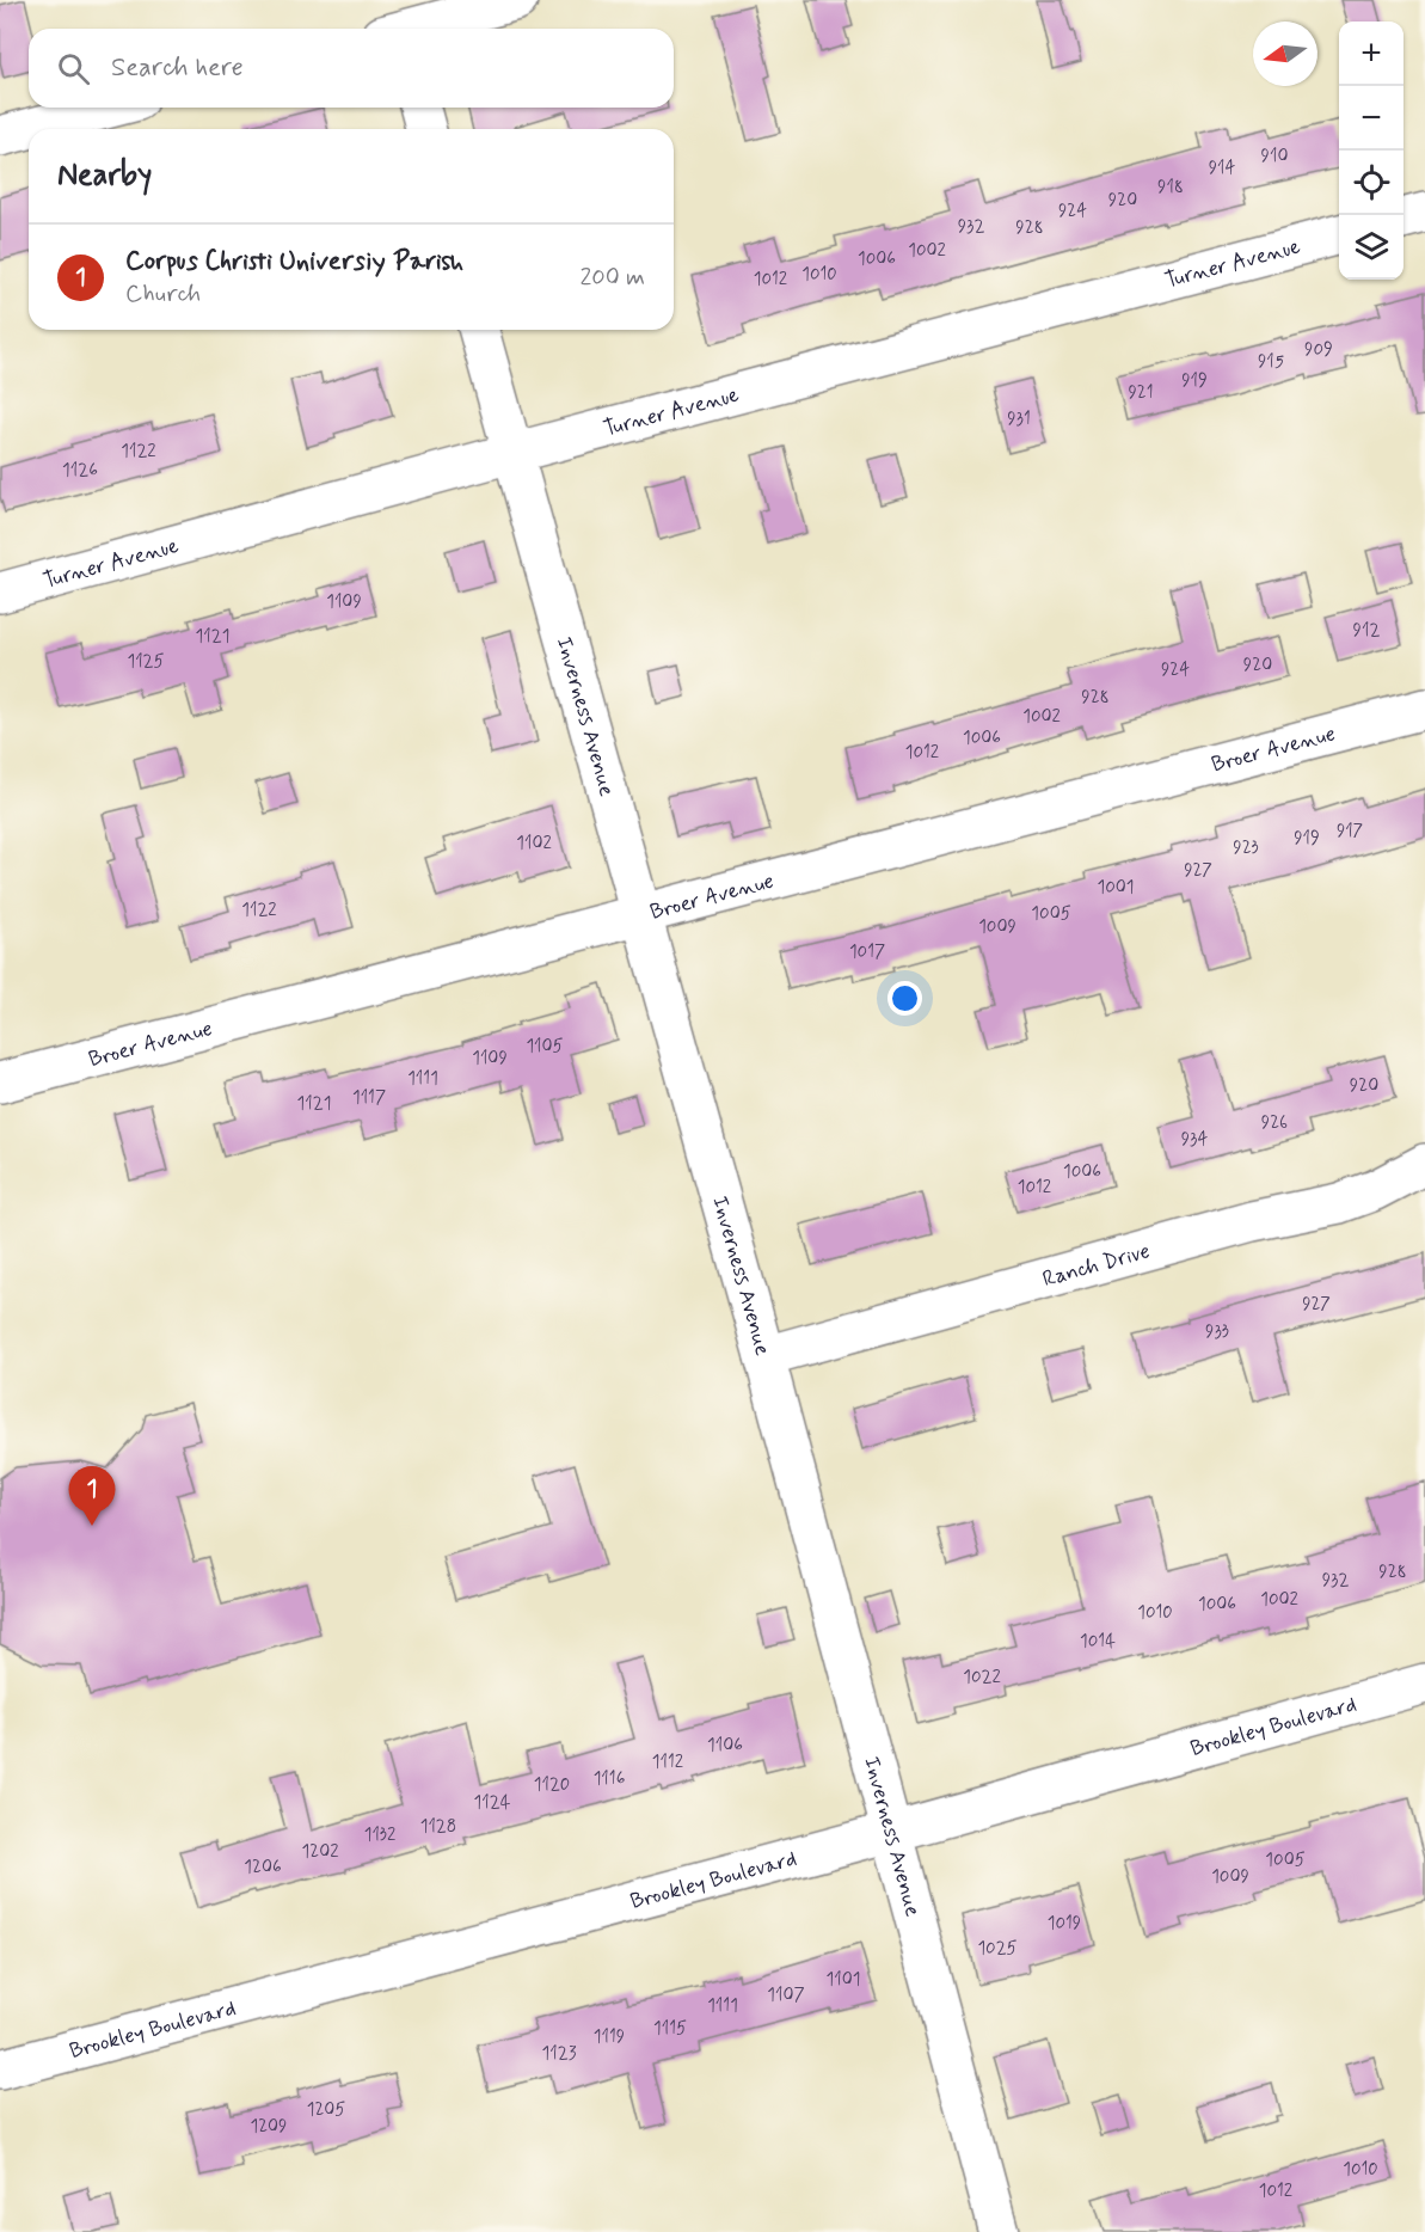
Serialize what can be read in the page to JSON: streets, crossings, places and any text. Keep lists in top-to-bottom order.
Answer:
{
  "streets": {
    "street": [
      "Turner Avenue",
      "Inverness Avenue",
      "Broer Avenue",
      "Ranch Drive",
      "Brookley Boulevard"
    ]
  },
  "crossings": [
    ["Turner Avenue", "Inverness Avenue"],
    ["Inverness Avenue", "Broer Avenue"],
    ["Inverness Avenue", "Ranch Drive"],
    ["Inverness Avenue", "Brookley Boulevard"]
  ],
  "house_numbers": [
    "910",
    "914",
    "918",
    "920",
    "924",
    "932",
    "928",
    "1002",
    "1006",
    "1010",
    "1012",
    "909",
    "915",
    "919",
    "921",
    "931",
    "1122",
    "1126",
    "1109",
    "912",
    "1121",
    "1125",
    "920",
    "924",
    "928",
    "1002",
    "1006",
    "1012",
    "917",
    "919",
    "1102",
    "923",
    "927",
    "1001",
    "1122",
    "1005",
    "1009",
    "1017",
    "1105",
    "1109",
    "1111",
    "920",
    "1117",
    "1121",
    "926",
    "934",
    "1006",
    "1012",
    "927",
    "933",
    "928",
    "932",
    "1002",
    "1006",
    "1010",
    "1014",
    "1022",
    "1106",
    "1112",
    "1116",
    "1120",
    "1124",
    "1128",
    "1132",
    "1202",
    "1005",
    "1206",
    "1009",
    "1019",
    "1025",
    "1101",
    "1107",
    "1111",
    "1115",
    "1119",
    "1123",
    "1205",
    "1209",
    "1010",
    "1012"
  ],
  "north": "left",
  "page": {
    "map_buttons": ["+", "−"],
    "search": "Search here",
    "heading": "Nearby",
    "list": [
      {
        "mark": "1",
        "name": "Corpus Christi Universiy Parish",
        "note": "Church",
        "value": "200 m"
      }
    ],
    "pins": "1"
  }
}
